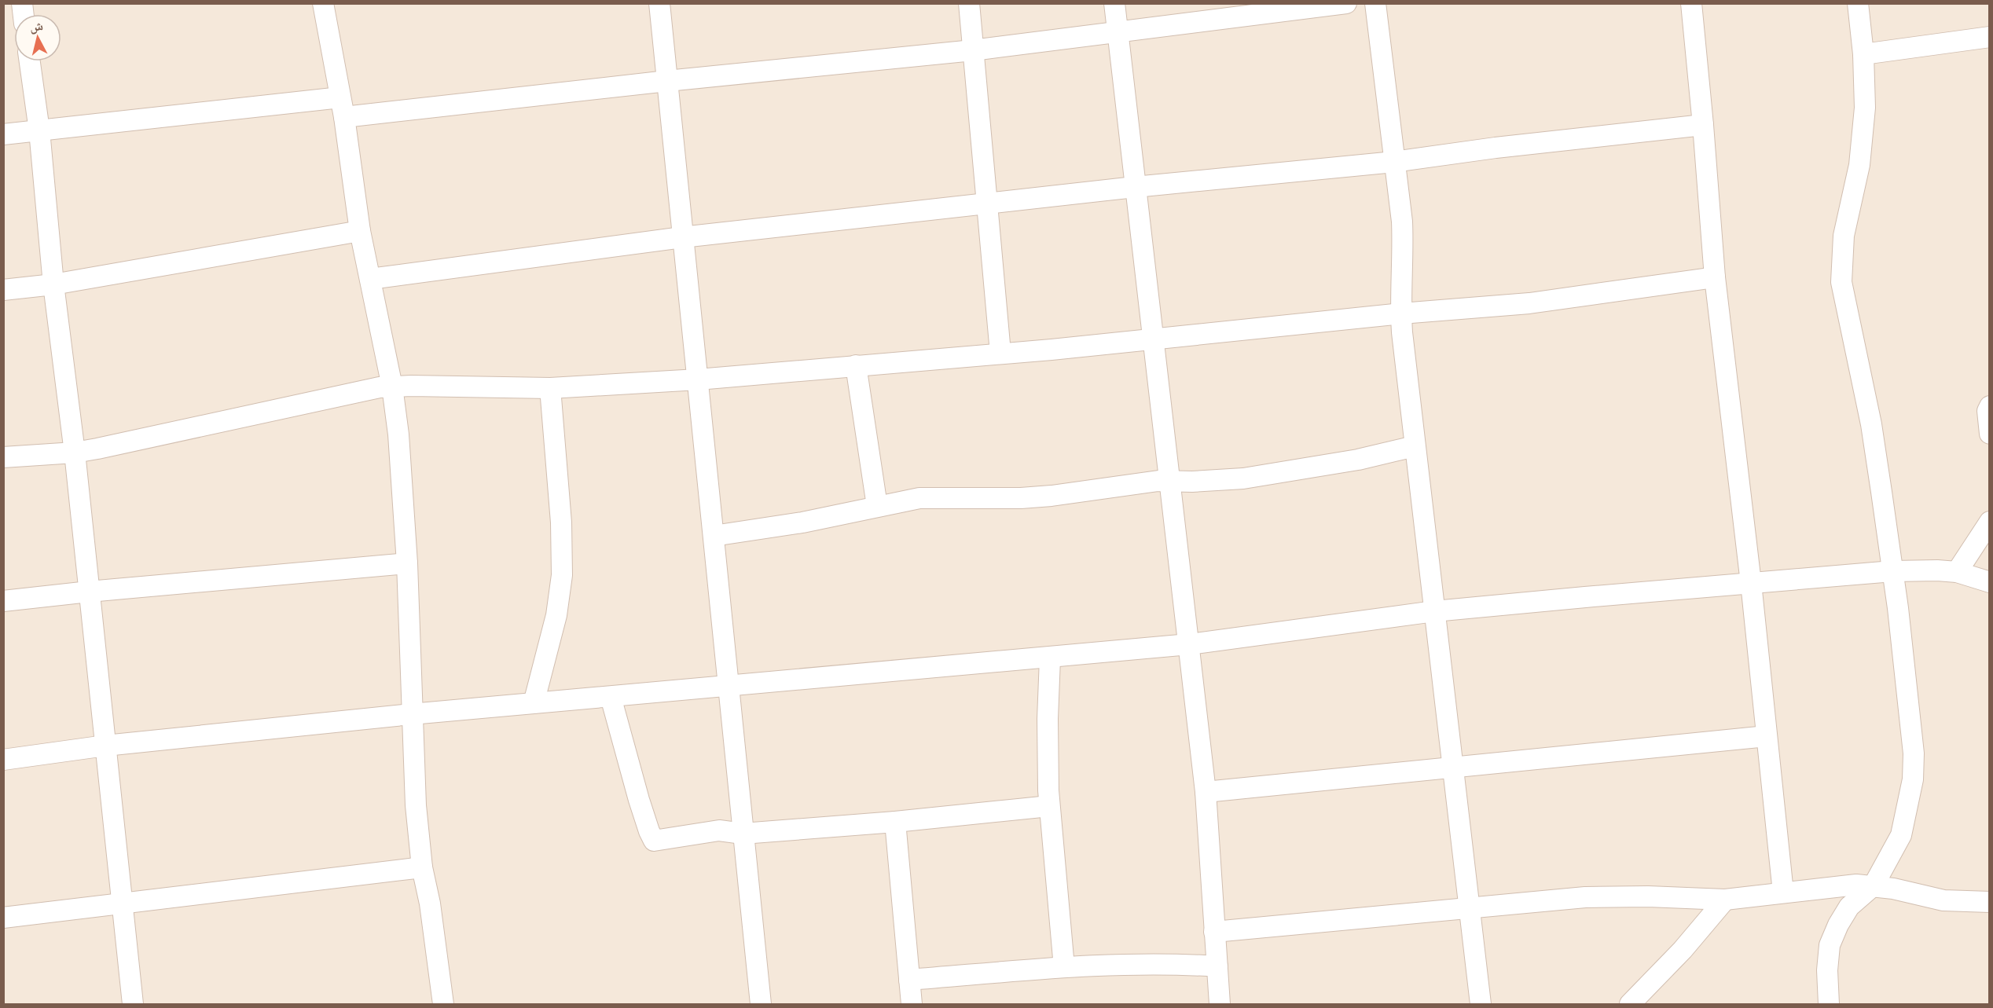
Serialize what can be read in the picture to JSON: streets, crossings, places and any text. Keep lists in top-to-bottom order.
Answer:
{
  "north": "top"
}
